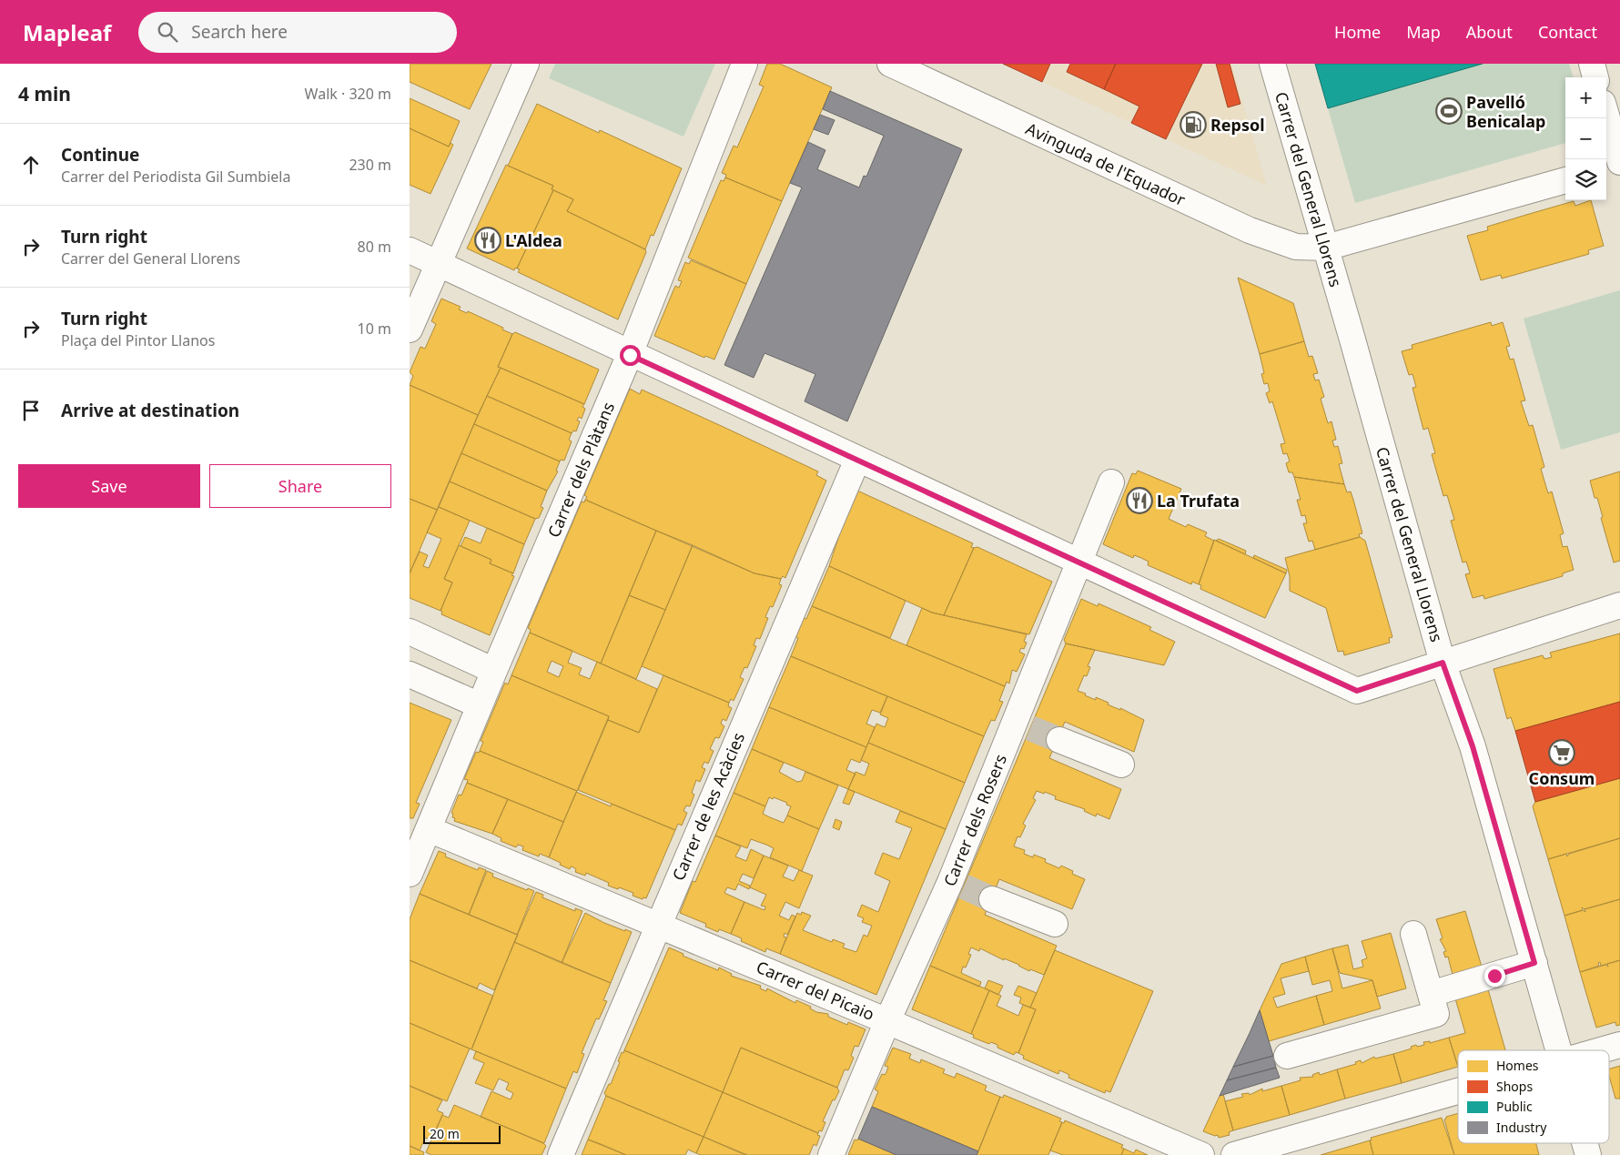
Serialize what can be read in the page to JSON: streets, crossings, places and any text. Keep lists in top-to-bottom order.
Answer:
{
  "streets": {
    "street": [
      "Avinguda de l'Equador",
      "Carrer del General Llorens",
      "Carrer dels Plàtans",
      "Carrer de les Acàcies",
      "Carrer dels Rosers",
      "Carrer del Picaio"
    ]
  },
  "crossings": [
    ["Avinguda de l'Equador", "Carrer del General Llorens"],
    ["Carrer dels Plàtans", "Carrer del Picaio"],
    ["Carrer de les Acàcies", "Carrer del Picaio"],
    ["Carrer dels Rosers", "Carrer del Picaio"]
  ],
  "places": {
    "sports": ["Pavelló Benicalap"],
    "fuel station": ["Repsol"],
    "restaurant": ["L'Aldea", "La Trufata"],
    "supermarket": ["Consum"]
  },
  "legend": [
    "Homes",
    "Shops",
    "Public",
    "Industry"
  ],
  "scale_bar": "20 m",
  "page": {
    "header": "Mapleaf",
    "search": "Search here",
    "nav": [
      "Home",
      "Map",
      "About",
      "Contact"
    ],
    "heading": ["4 min", "Walk · 320 m"],
    "map_buttons": ["+", "−"],
    "list": [
      ["Continue", "Carrer del Periodista Gil Sumbiela", "230 m"],
      ["Turn right", "Carrer del General Llorens", "80 m"],
      ["Turn right", "Plaça del Pintor Llanos", "10 m"],
      "Arrive at destination"
    ],
    "buttons": ["Save", "Share"],
    "scale": "20 m"
  }
}
